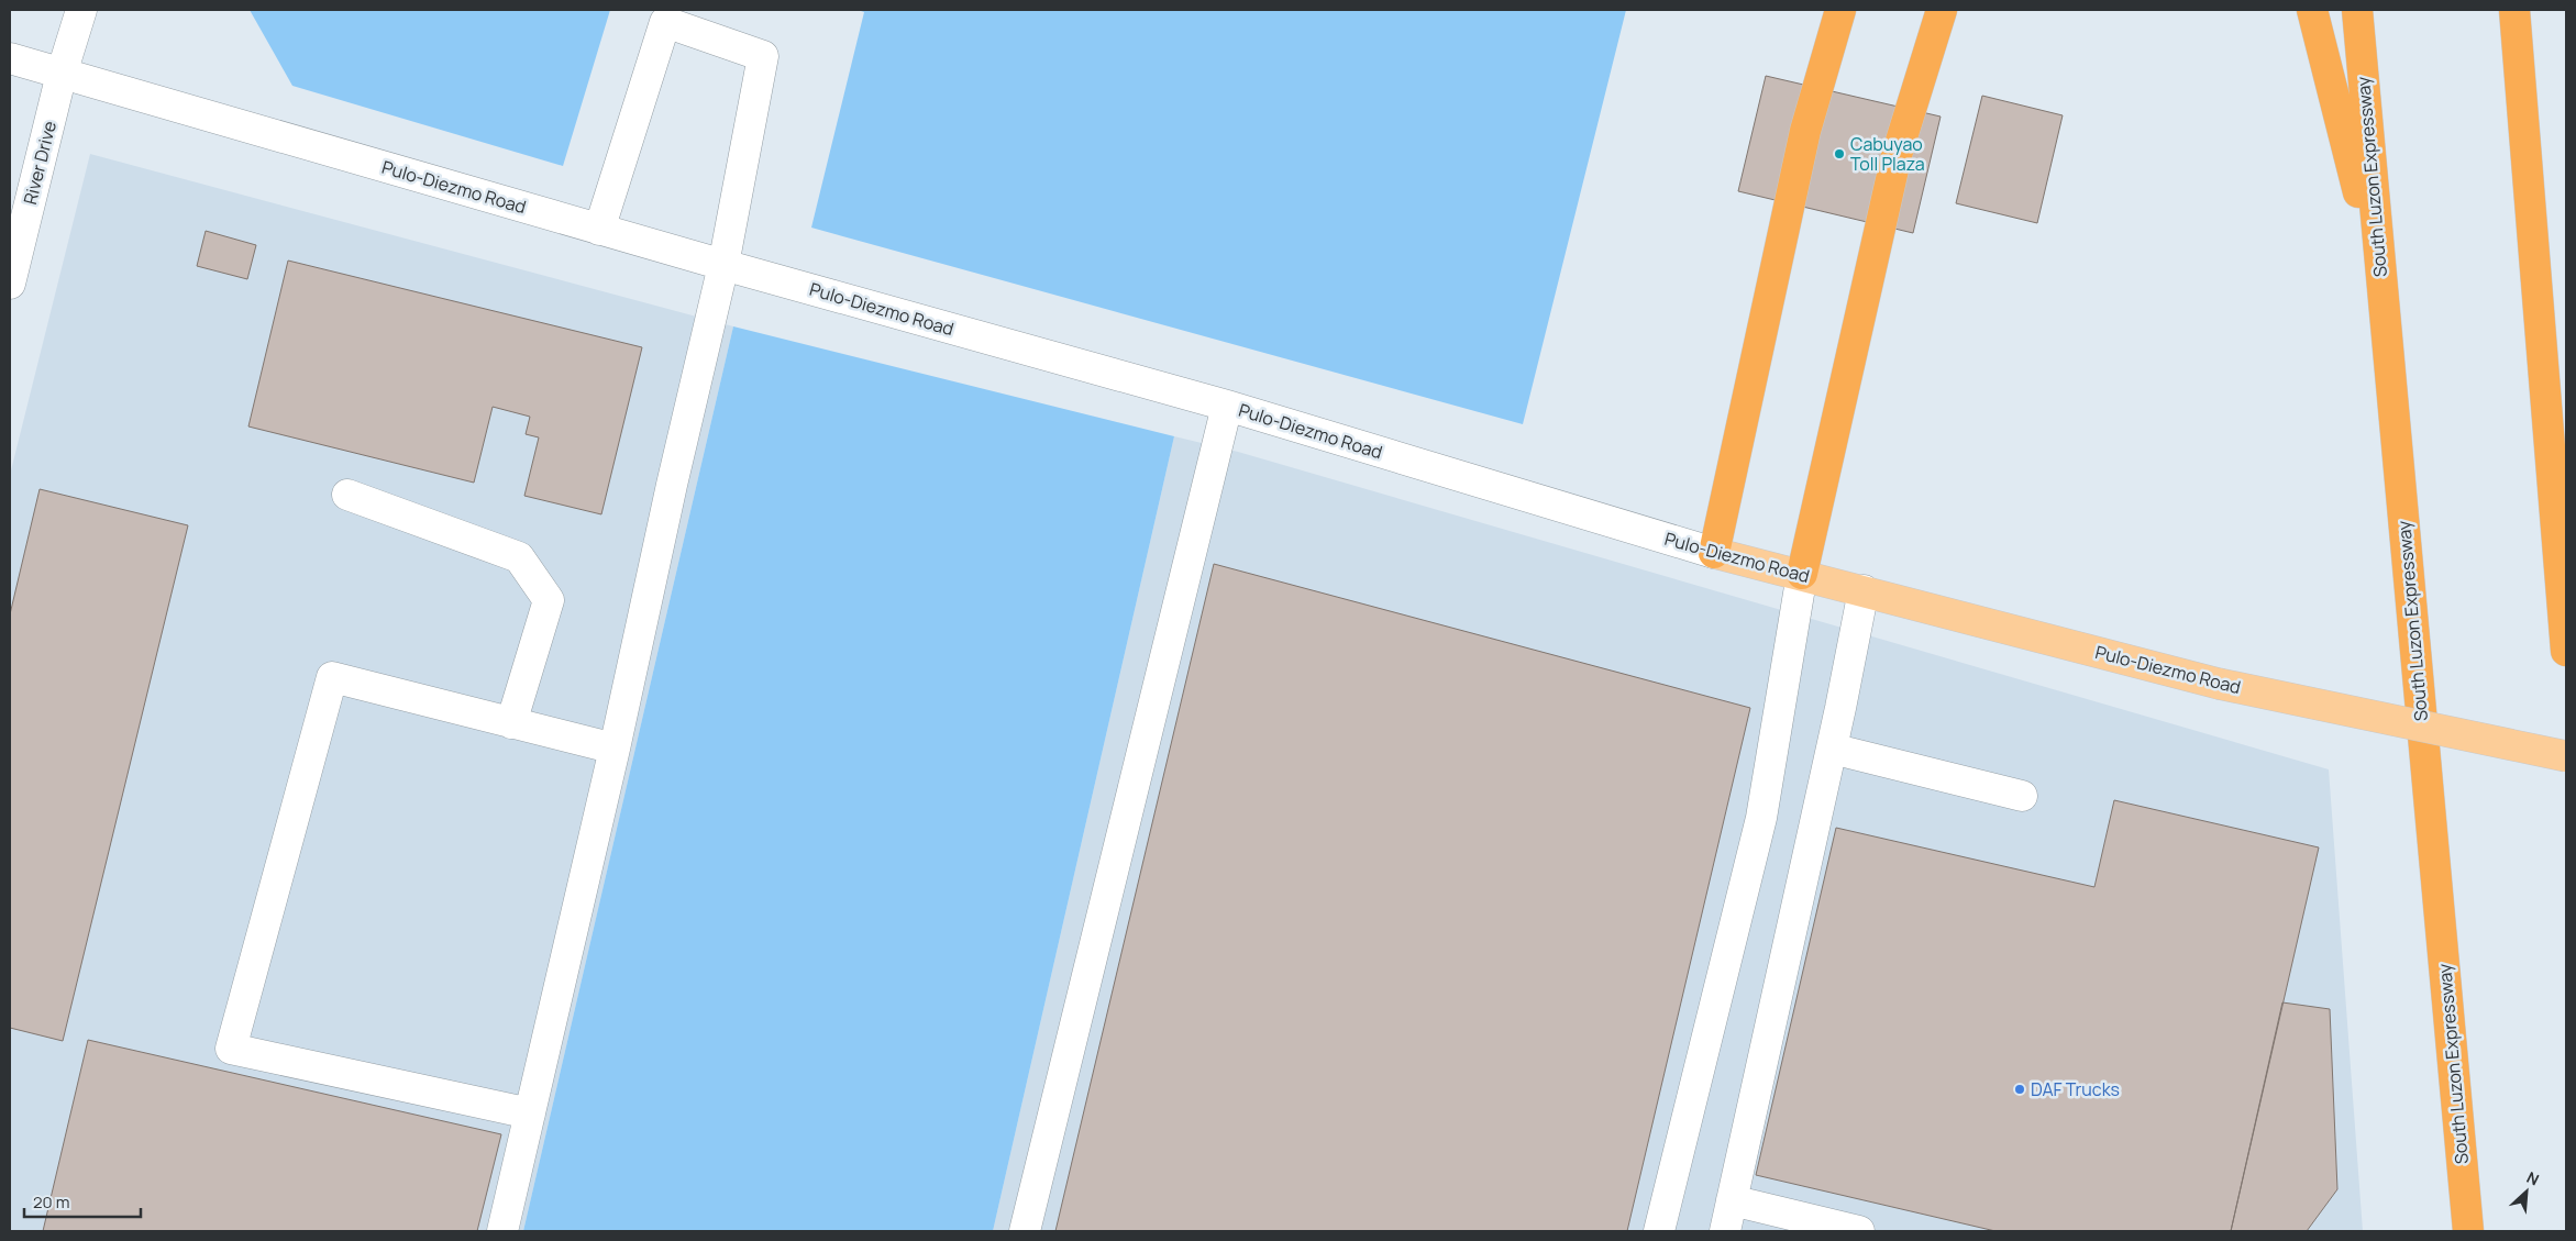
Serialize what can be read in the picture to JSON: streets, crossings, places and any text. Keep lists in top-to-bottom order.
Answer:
{
  "streets": {
    "highway": ["South Luzon Expressway"],
    "main road": ["Pulo-Diezmo Road"],
    "street": ["River Drive"]
  },
  "crossings": [
    ["River Drive", "Pulo-Diezmo Road"]
  ],
  "places": ["Cabuyao Toll Plaza", "DAF Trucks"],
  "scale_bar": "20 m",
  "north": "top right"
}
